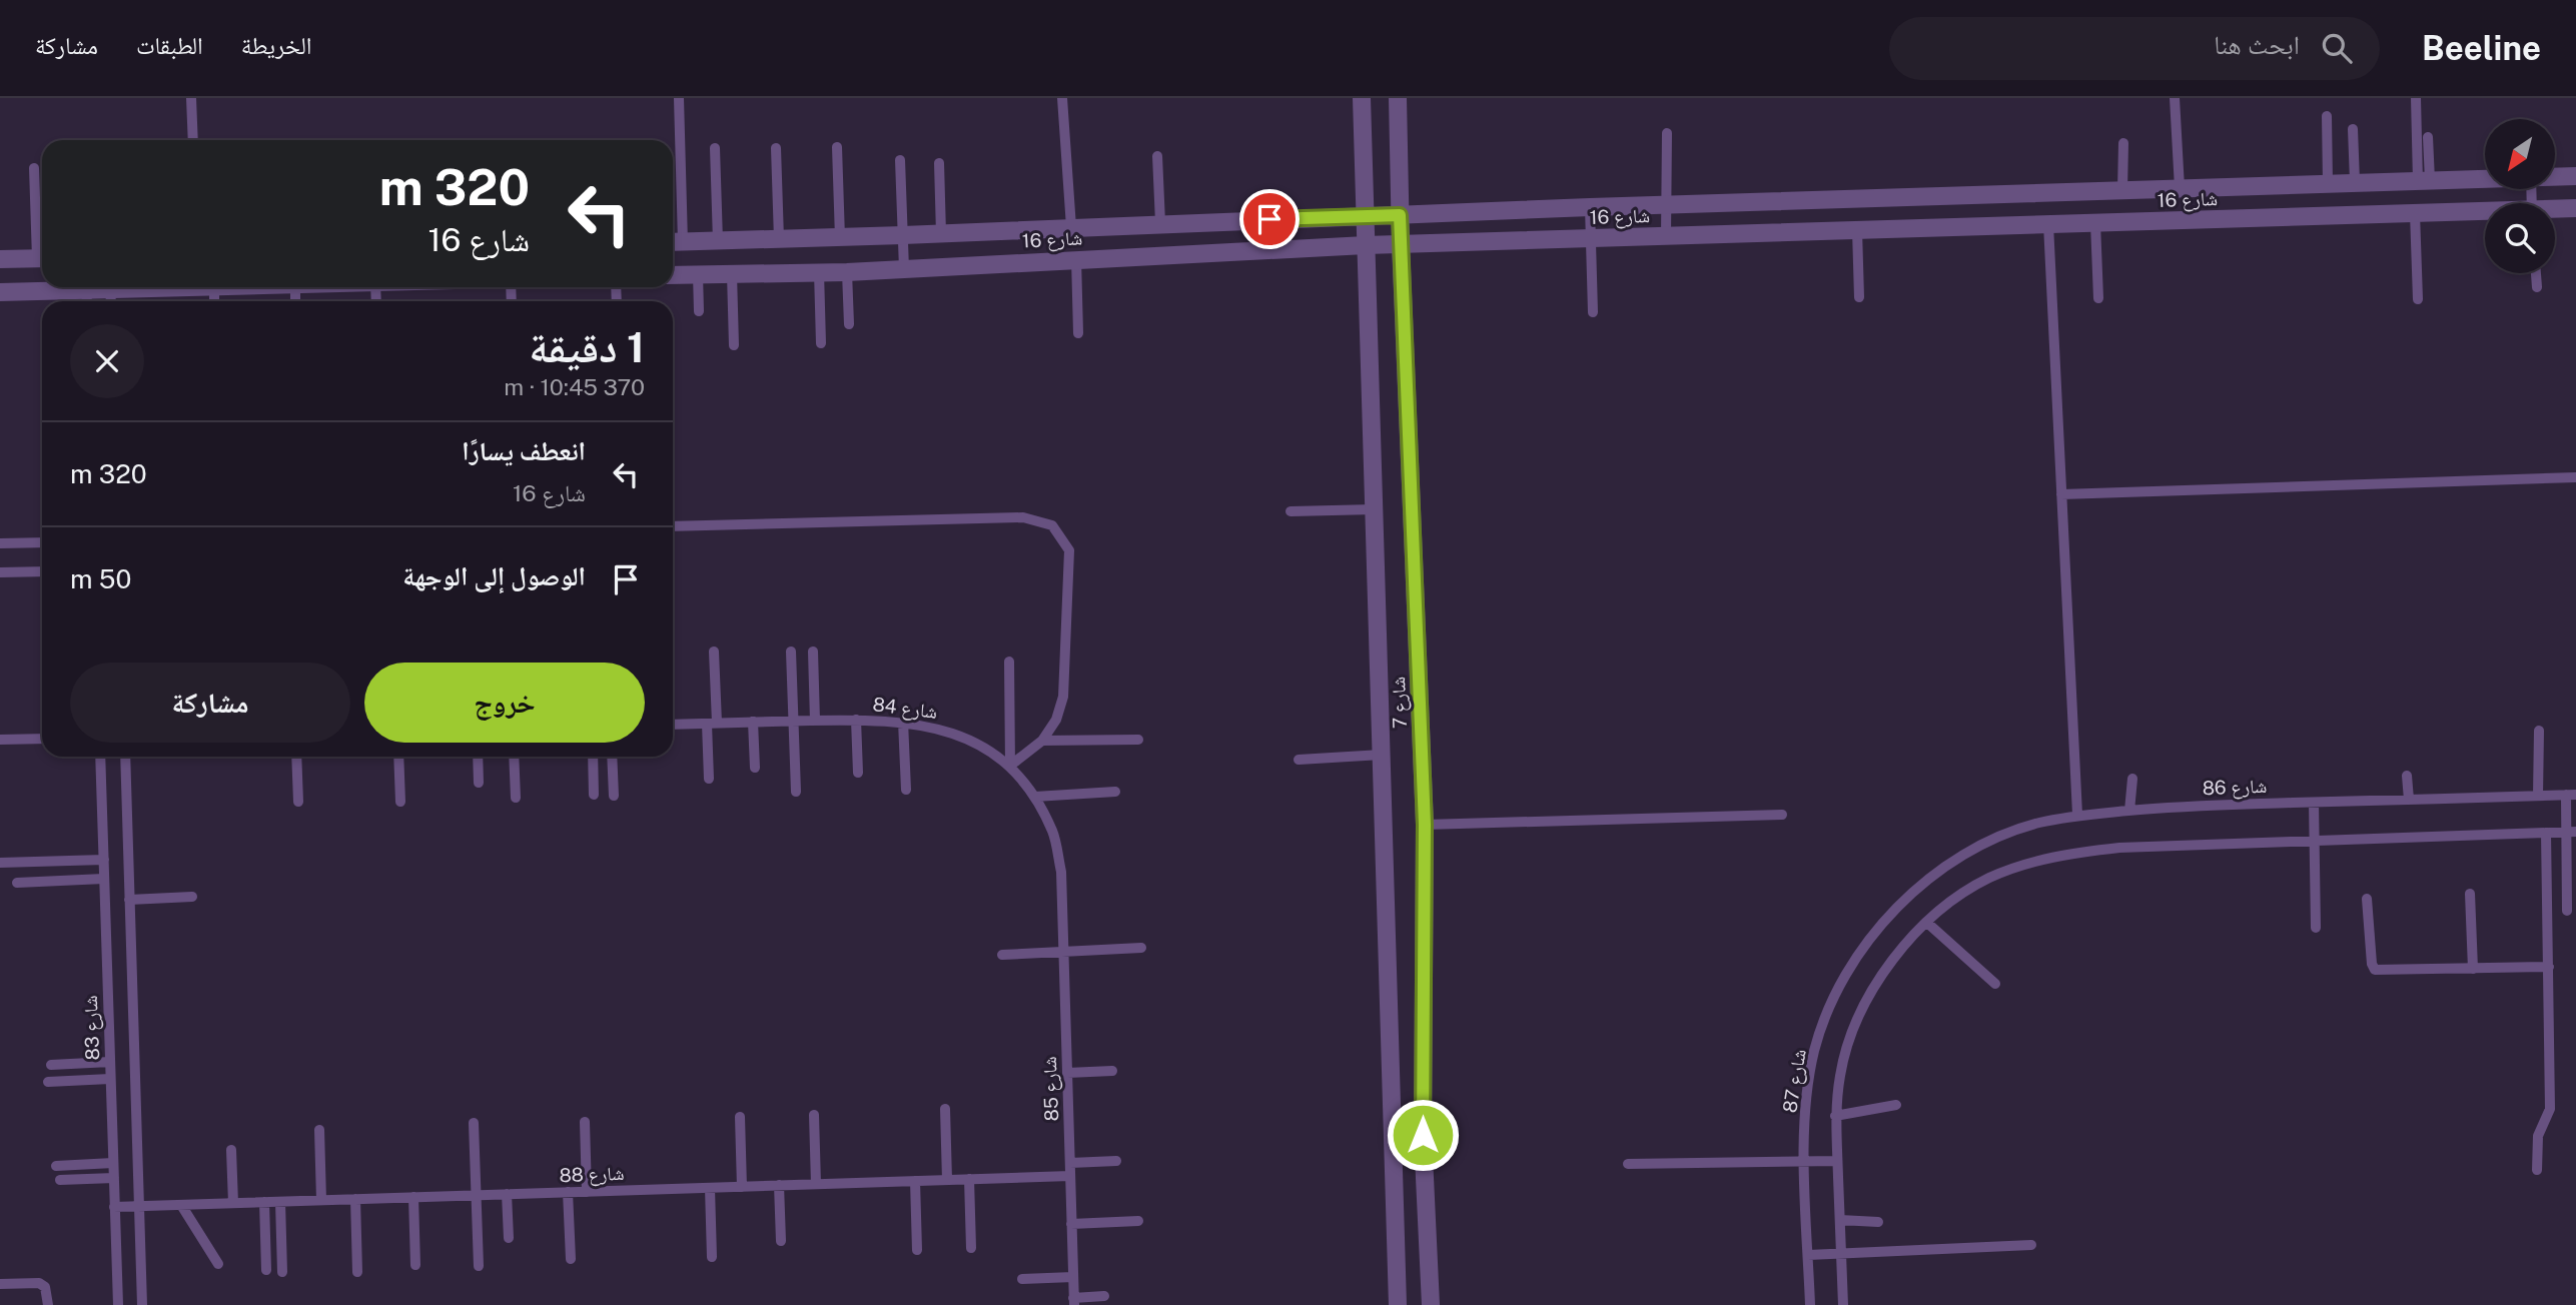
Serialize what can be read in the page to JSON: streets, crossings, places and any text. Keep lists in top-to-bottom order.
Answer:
{
  "streets": {
    "street": ["شارع 16", "شارع 7"],
    "lane": [
      "شارع 84",
      "شارع 86",
      "شارع 83",
      "شارع 87",
      "شارع 85",
      "شارع 88"
    ]
  },
  "crossings": [
    ["شارع 16", "شارع 7"],
    ["شارع 84", "شارع 85"],
    ["شارع 86", "شارع 87"],
    ["شارع 83", "شارع 88"],
    ["شارع 85", "شارع 88"]
  ],
  "north": "bottom left",
  "page": {
    "header": "Beeline",
    "search": "ابحث هنا",
    "nav": ["الخريطة", "الطبقات", "مشاركة"],
    "turn": ["320 m", "شارع 16"],
    "heading": ["1 دقيقة", "370 m · 10:45"],
    "list": [
      {
        "name": "انعطف يسارًا",
        "note": "شارع 16",
        "value": "320 m"
      },
      {
        "name": "الوصول إلى الوجهة",
        "value": "50 m"
      }
    ],
    "buttons": ["خروج", "مشاركة"]
  }
}
